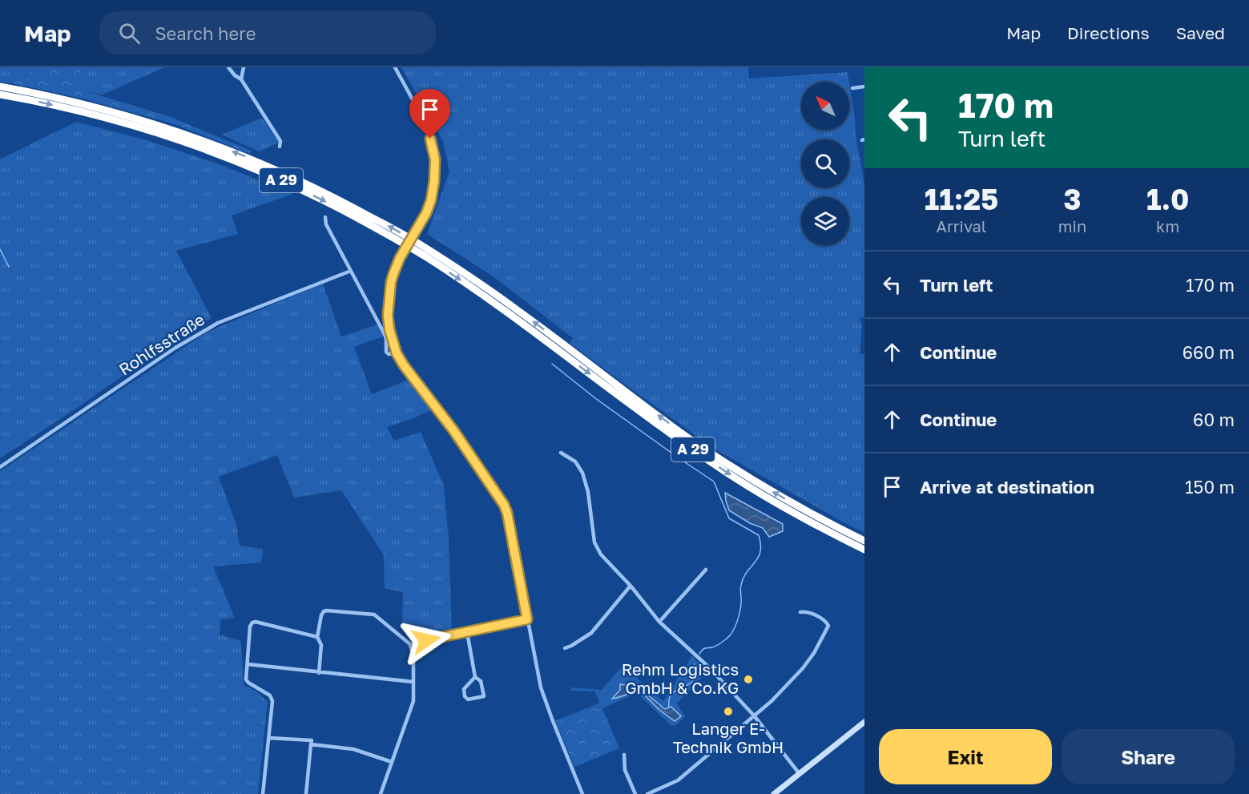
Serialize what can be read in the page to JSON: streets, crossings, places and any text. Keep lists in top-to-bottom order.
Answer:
{
  "streets": {
    "highway": ["A 29"],
    "street": ["Rohlfsstraße"]
  },
  "places": ["Rehm Logistics GmbH & Co.KG", "Langer E- Technik GmbH"],
  "north": "top left",
  "page": {
    "header": "Map",
    "search": "Search here",
    "nav": ["Map", "Directions", "Saved"],
    "turn": ["170 m", "Turn left"],
    "eta": [
      "11:25",
      "Arrival",
      "3",
      "min",
      "1.0",
      "km"
    ],
    "list": [
      {
        "name": "Turn left",
        "value": "170 m"
      },
      {
        "name": "Continue",
        "value": "660 m"
      },
      {
        "name": "Continue",
        "value": "60 m"
      },
      {
        "name": "Arrive at destination",
        "value": "150 m"
      }
    ],
    "buttons": ["Exit", "Share"]
  }
}
